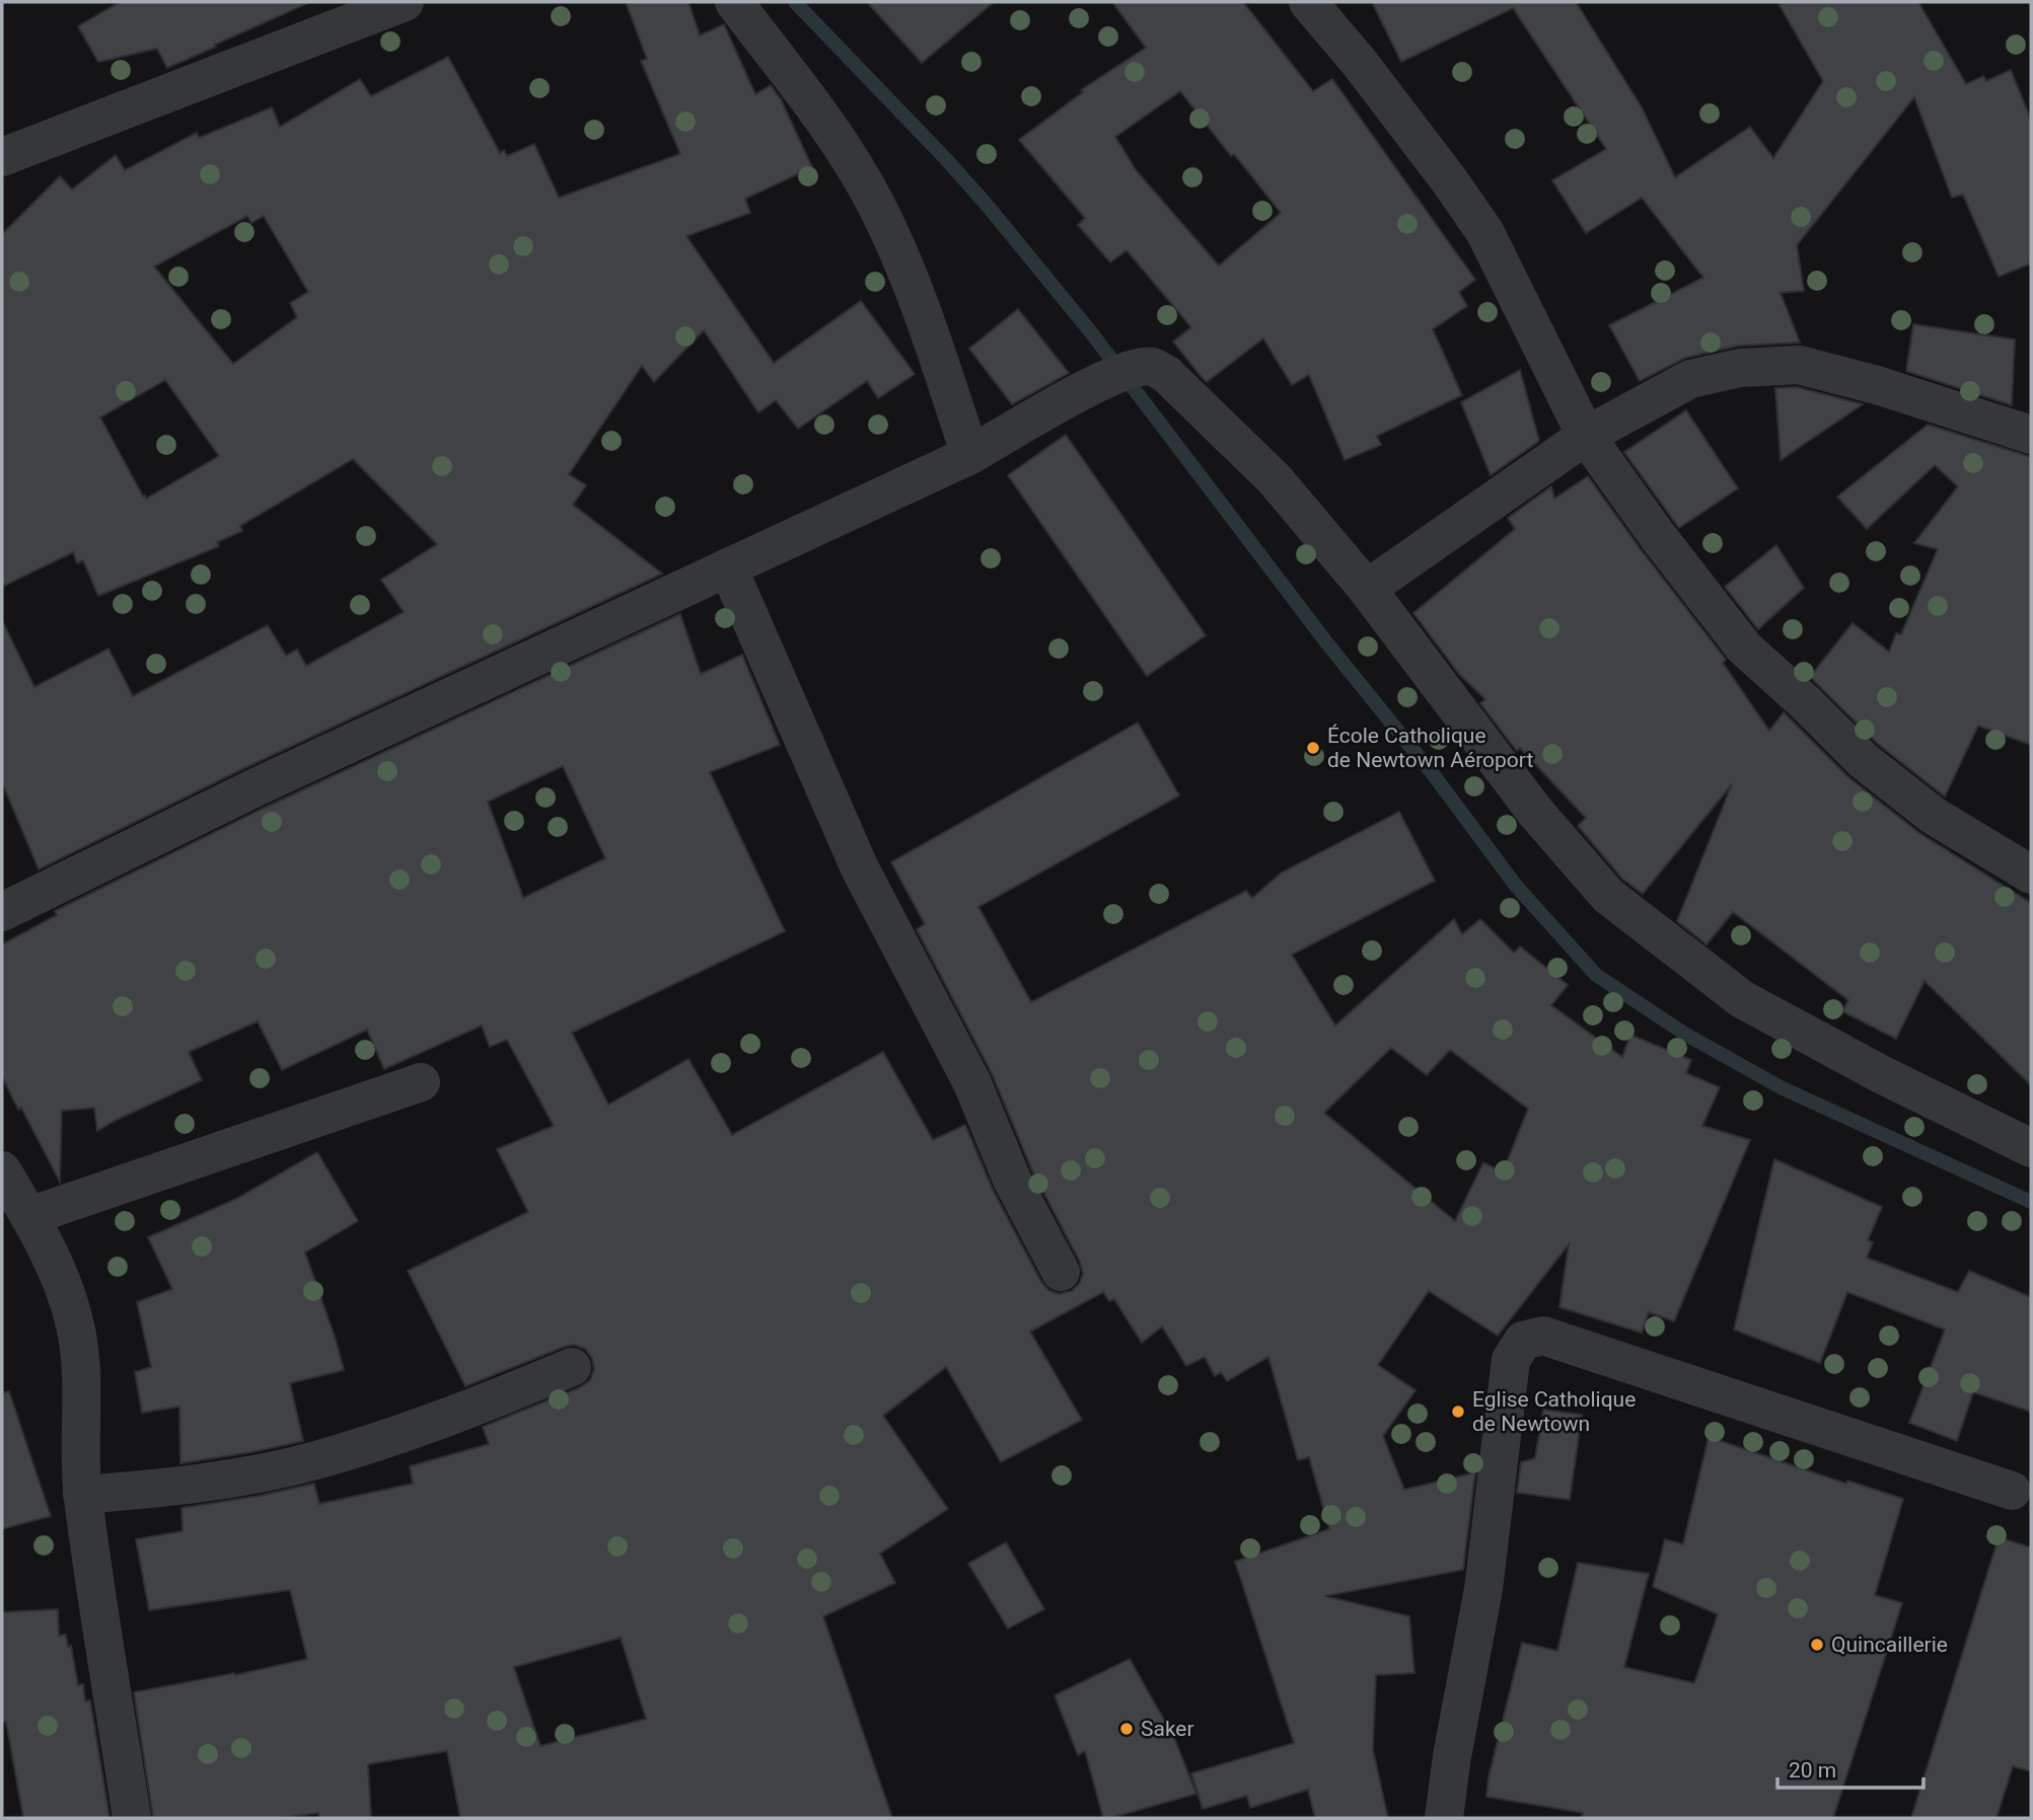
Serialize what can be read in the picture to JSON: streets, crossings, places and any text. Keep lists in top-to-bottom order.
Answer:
{
  "places": [
    "École Catholique de Newtown Aéroport",
    "Eglise Catholique de Newtown",
    "Quincaillerie",
    "Saker"
  ],
  "scale_bar": "20 m"
}
